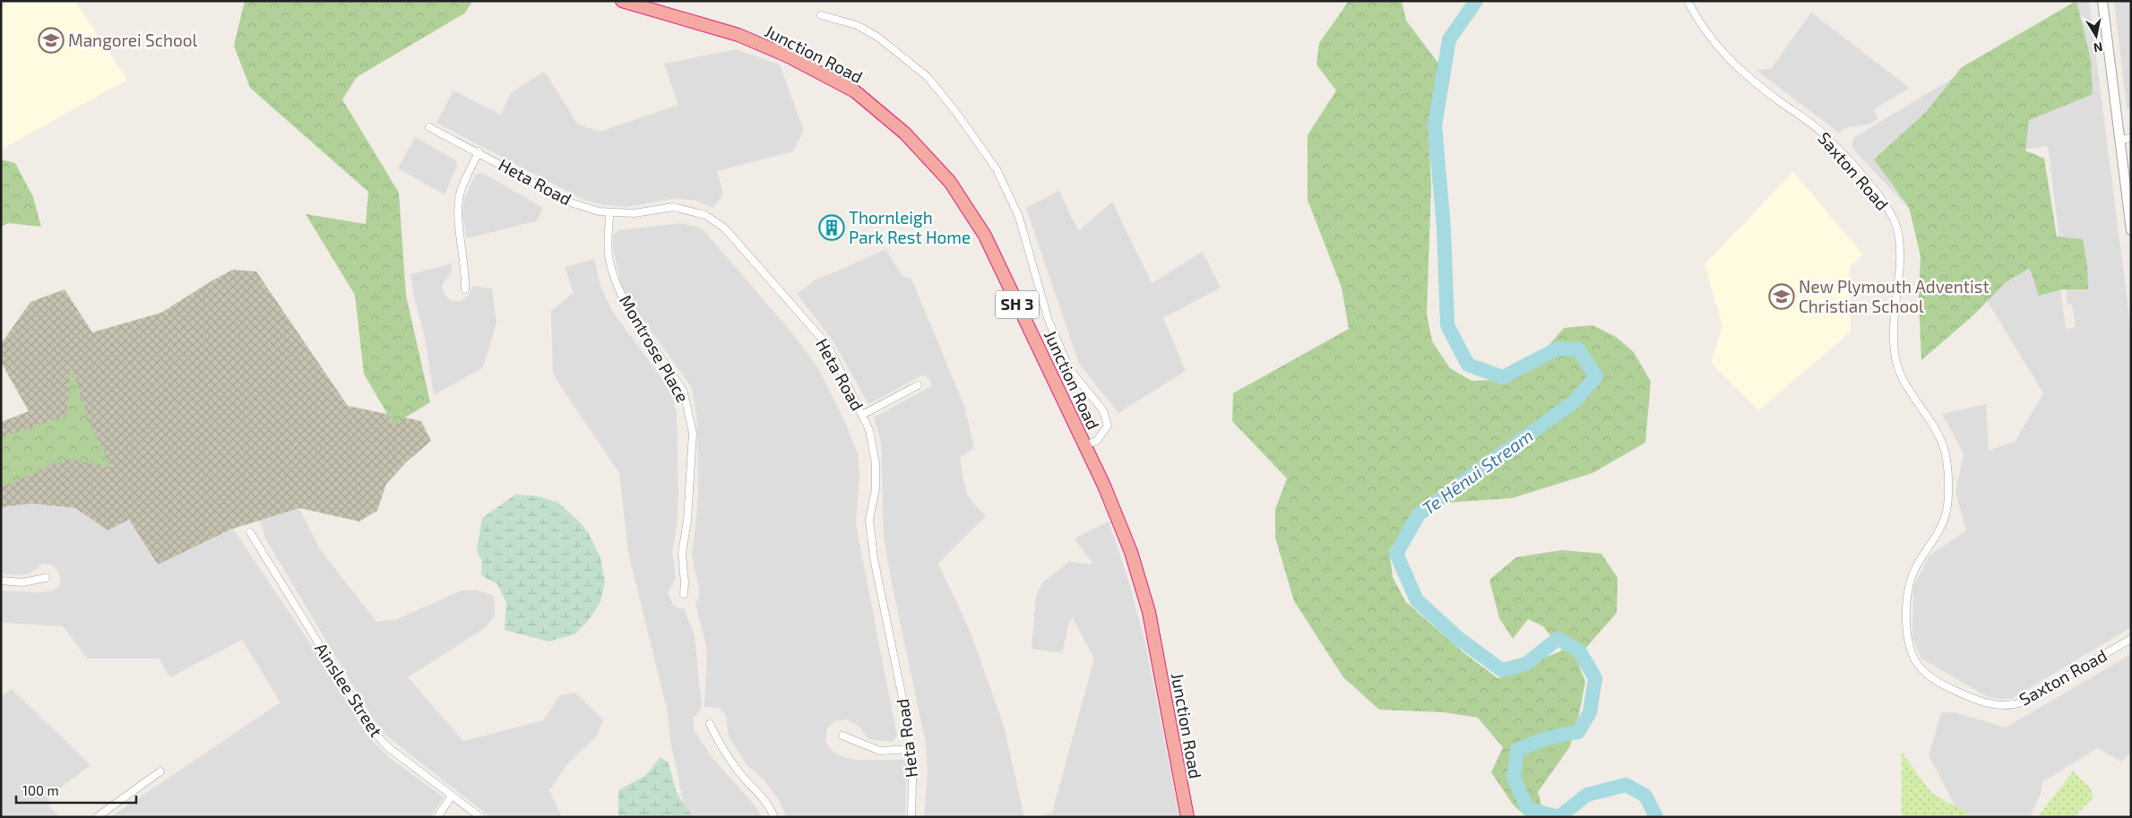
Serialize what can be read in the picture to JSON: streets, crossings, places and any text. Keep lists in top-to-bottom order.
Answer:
{
  "streets": {
    "highway": ["Junction Road", "SH 3"],
    "street": [
      "Saxton Road",
      "Heta Road",
      "Montrose Place",
      "Ainslee Street"
    ]
  },
  "crossings": [
    ["Heta Road", "Montrose Place"]
  ],
  "water": ["Te Hēnui Stream"],
  "places": {
    "school or university": ["Mangorei School", "New Plymouth Adventist Christian School"],
    "building": ["Thornleigh Park Rest Home"]
  },
  "scale_bar": "100 m",
  "north": "bottom"
}
